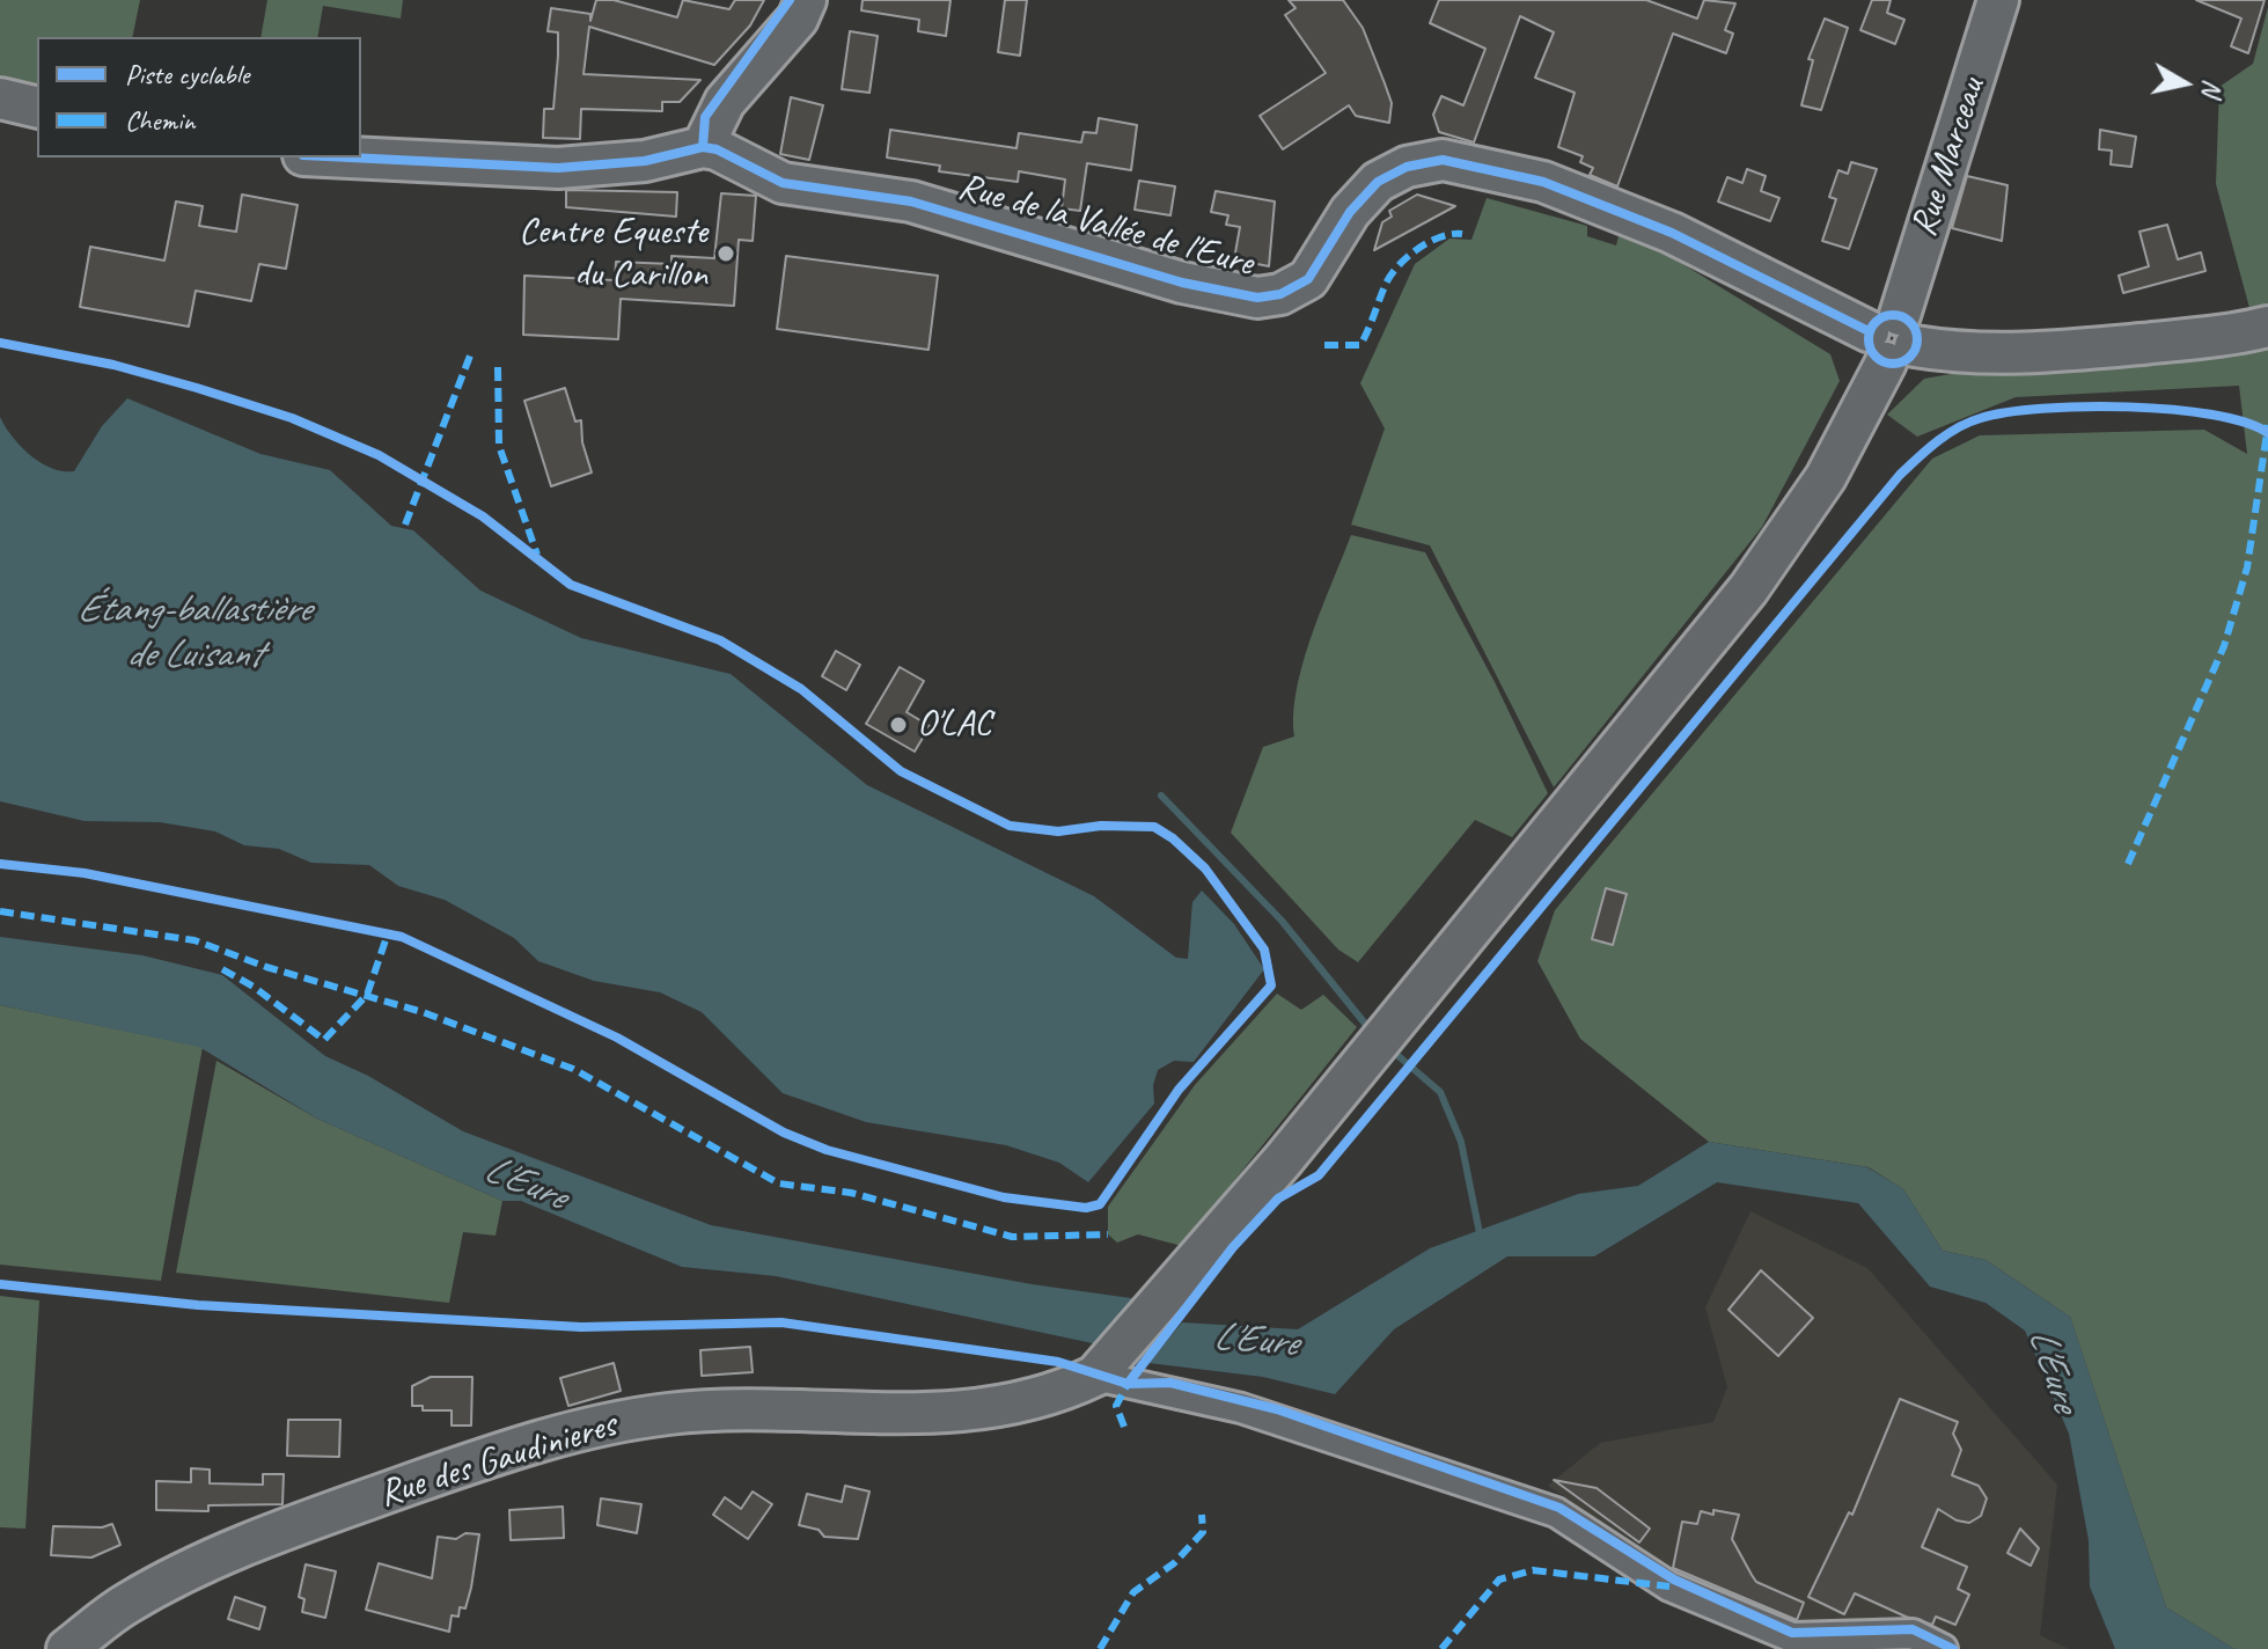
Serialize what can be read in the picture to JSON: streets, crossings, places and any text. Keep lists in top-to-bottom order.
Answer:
{
  "streets": {
    "street": ["Rue Marceau", "Rue de la Vallée de l'Eure", "Rue des Gaudinieres"]
  },
  "crossings": [
    ["Rue Marceau", "Rue de la Vallée de l'Eure"],
    ["Rue Marceau", "Rue des Gaudinieres"]
  ],
  "water": ["Étang-ballastière de Luisant", "L'Eure"],
  "places": ["Centre Equeste du Carillon", "O'LAC"],
  "legend": ["Piste cyclable", "Chemin"],
  "north": "right"
}
